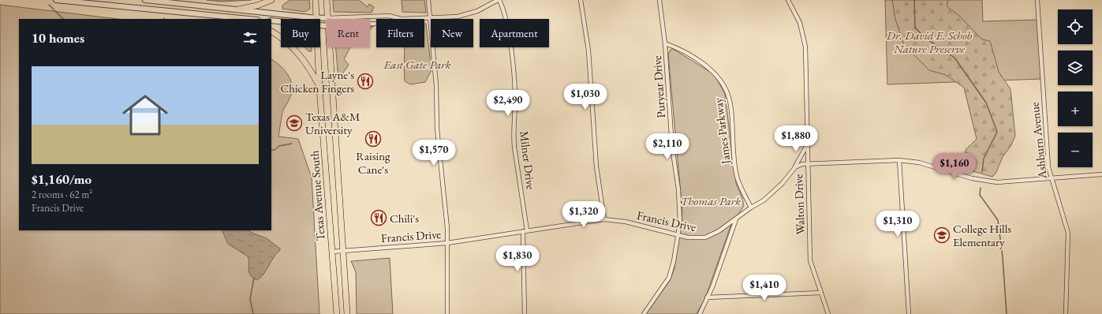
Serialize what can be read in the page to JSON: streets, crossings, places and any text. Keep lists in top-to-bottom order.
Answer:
{
  "streets": {
    "main road": ["Texas Avenue South"],
    "street": [
      "Puryear Drive",
      "James Parkway",
      "Ashburn Avenue",
      "Milner Drive",
      "Walton Drive",
      "Francis Drive"
    ]
  },
  "crossings": [
    ["Puryear Drive", "James Parkway"],
    ["Puryear Drive", "Francis Drive"],
    ["James Parkway", "Francis Drive"],
    ["Milner Drive", "Francis Drive"],
    ["Texas Avenue South", "Francis Drive"],
    ["Walton Drive", "Francis Drive"]
  ],
  "parks": ["Dr. David E. Schob Nature Preserve", "East Gate Park", "Thomas Park"],
  "places": {
    "restaurant": ["Layne's Chicken Fingers", "Raising Cane's", "Chili's"],
    "school or university": ["Texas A&M University", "College Hills Elementary"]
  },
  "page": {
    "map_buttons": ["+", "−"],
    "chip": [
      "Buy",
      "Rent",
      "Filters",
      "New",
      "Apartment"
    ],
    "heading": "10 homes",
    "list": [
      {
        "name": "$1,160/mo",
        "note": "2 rooms · 62 m² · Francis Drive"
      }
    ],
    "price": [
      "$1,030",
      "$2,490",
      "$1,880",
      "$2,110",
      "$1,570",
      "$1,160",
      "$1,320",
      "$1,310",
      "$1,830",
      "$1,410"
    ]
  }
}
